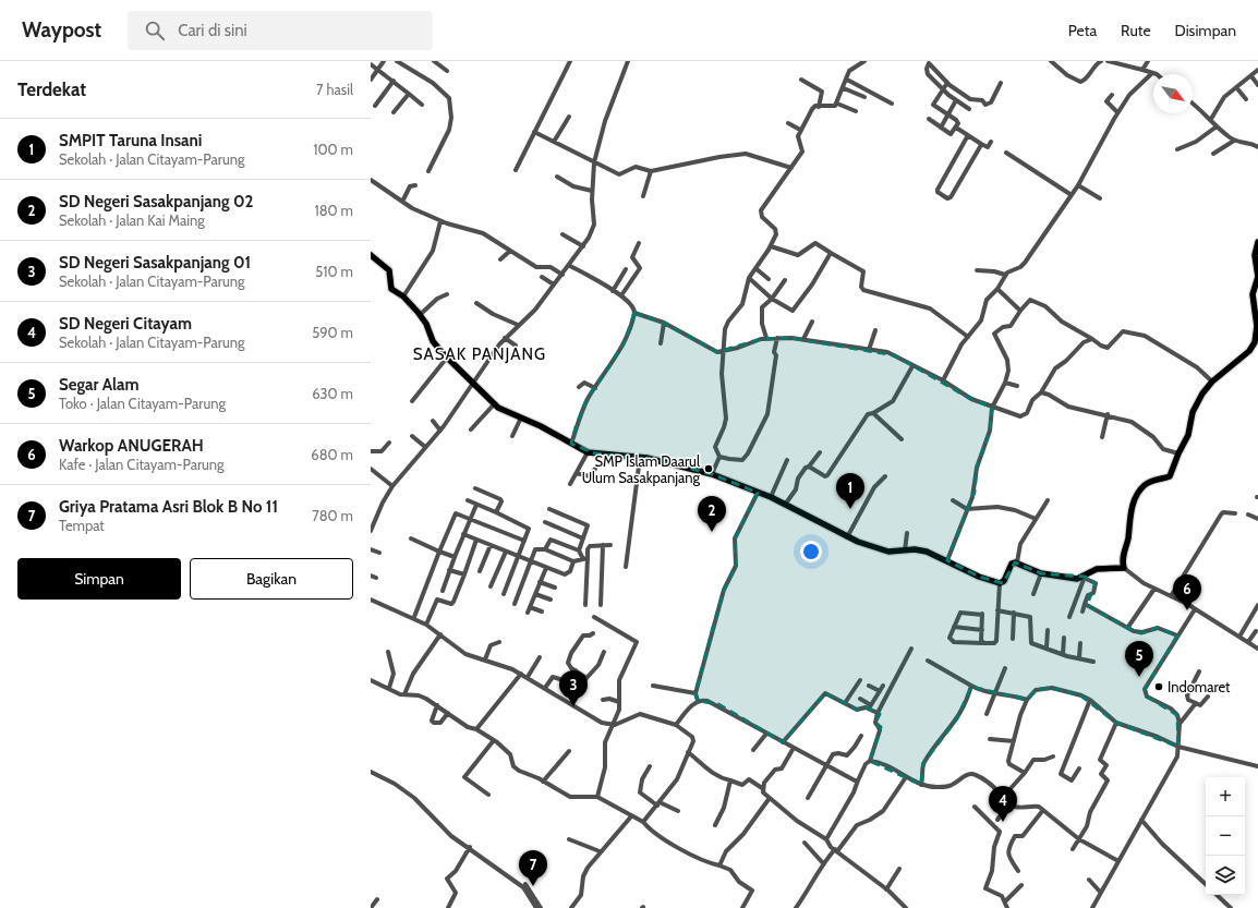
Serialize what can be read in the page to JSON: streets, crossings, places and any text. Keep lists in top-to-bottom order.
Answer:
{
  "districts": ["SASAK PANJANG"],
  "places": ["SMP Islam Daarul Ulum Sasakpanjang", "Indomaret"],
  "north": "bottom right",
  "page": {
    "header": "Waypost",
    "search": "Cari di sini",
    "nav": ["Peta", "Rute", "Disimpan"],
    "heading": ["Terdekat", "7 hasil"],
    "list": [
      {
        "mark": "1",
        "name": "SMPIT Taruna Insani",
        "note": "Sekolah · Jalan Citayam-Parung",
        "value": "100 m"
      },
      {
        "mark": "2",
        "name": "SD Negeri Sasakpanjang 02",
        "note": "Sekolah · Jalan Kai Maing",
        "value": "180 m"
      },
      {
        "mark": "3",
        "name": "SD Negeri Sasakpanjang 01",
        "note": "Sekolah · Jalan Citayam-Parung",
        "value": "510 m"
      },
      {
        "mark": "4",
        "name": "SD Negeri Citayam",
        "note": "Sekolah · Jalan Citayam-Parung",
        "value": "590 m"
      },
      {
        "mark": "5",
        "name": "Segar Alam",
        "note": "Toko · Jalan Citayam-Parung",
        "value": "630 m"
      },
      {
        "mark": "6",
        "name": "Warkop ANUGERAH",
        "note": "Kafe · Jalan Citayam-Parung",
        "value": "680 m"
      },
      {
        "mark": "7",
        "name": "Griya Pratama Asri Blok B No 11",
        "note": "Tempat",
        "value": "780 m"
      }
    ],
    "pins": [
      "1",
      "2",
      "6",
      "5",
      "3",
      "4",
      "7"
    ],
    "buttons": ["Simpan", "Bagikan"],
    "map_buttons": ["+", "−"]
  }
}
